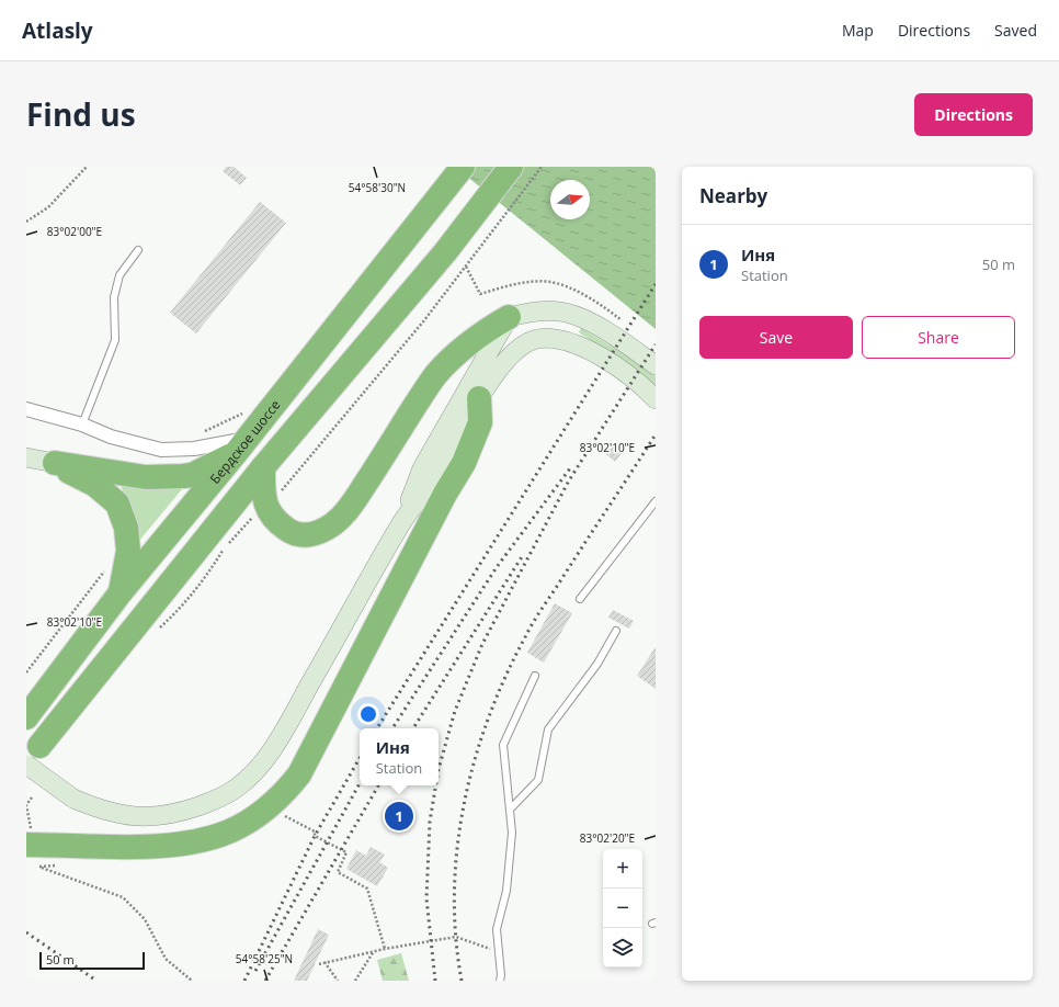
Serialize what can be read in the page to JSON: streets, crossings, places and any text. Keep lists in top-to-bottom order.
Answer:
{
  "streets": {
    "highway": ["Бердское шоссе"]
  },
  "scale_bar": "50 m",
  "north": "right",
  "page": {
    "header": "Atlasly",
    "nav": ["Map", "Directions", "Saved"],
    "title": "Find us",
    "buttons": [
      "Directions",
      ["Save", "Share"]
    ],
    "heading": "Nearby",
    "list": [
      {
        "mark": "1",
        "name": "Иня",
        "note": "Station",
        "value": "50 m"
      }
    ],
    "popup": ["Иня", "Station"],
    "pins": "1",
    "map_buttons": ["+", "−"],
    "scale": "50 m"
  },
  "coordinates": [
    "54°58'30\"N",
    "83°02'00\"E",
    "83°02'10\"E",
    "83°02'20\"E",
    "54°58'25\"N"
  ]
}
